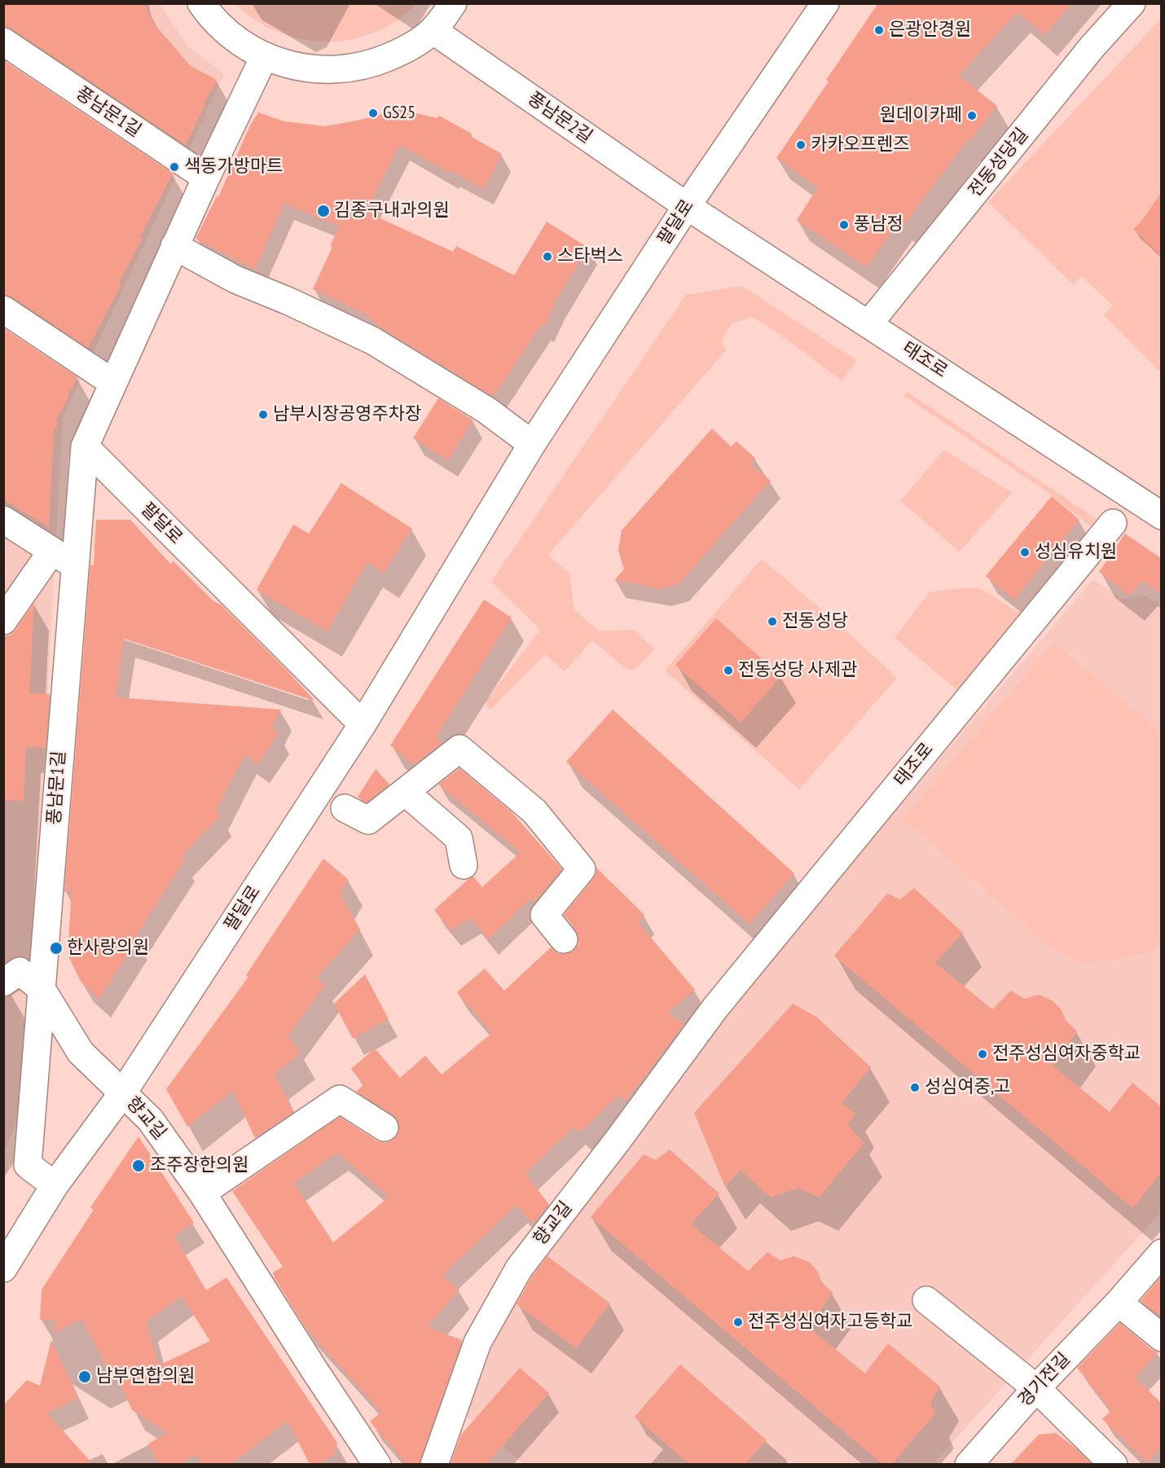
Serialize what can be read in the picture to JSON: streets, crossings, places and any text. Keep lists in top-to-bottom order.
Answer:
{
  "streets": {
    "street": [
      "풍남문1길",
      "풍남문2길",
      "전동성당길",
      "팔달로",
      "태조로",
      "향교길",
      "경기전길"
    ]
  },
  "crossings": [
    ["풍남문1길", "팔달로"],
    ["풍남문2길", "팔달로"],
    ["풍남문2길", "태조로"],
    ["전동성당길", "태조로"],
    ["팔달로", "태조로"],
    ["팔달로", "향교길"],
    ["태조로", "향교길"]
  ],
  "places": [
    "은광안경원",
    "GS25",
    "원데이카페",
    "카카오프렌즈",
    "색동가방마트",
    "김종구내과의원",
    "풍남정",
    "스타벅스",
    "남부시장공영주차장",
    "성심유치원",
    "전동성당",
    "전동성당 사제관",
    "한사랑의원",
    "전주성심여자중학교",
    "성심여중,고",
    "조주장한의원",
    "전주성심여자고등학교",
    "남부연합의원"
  ]
}
